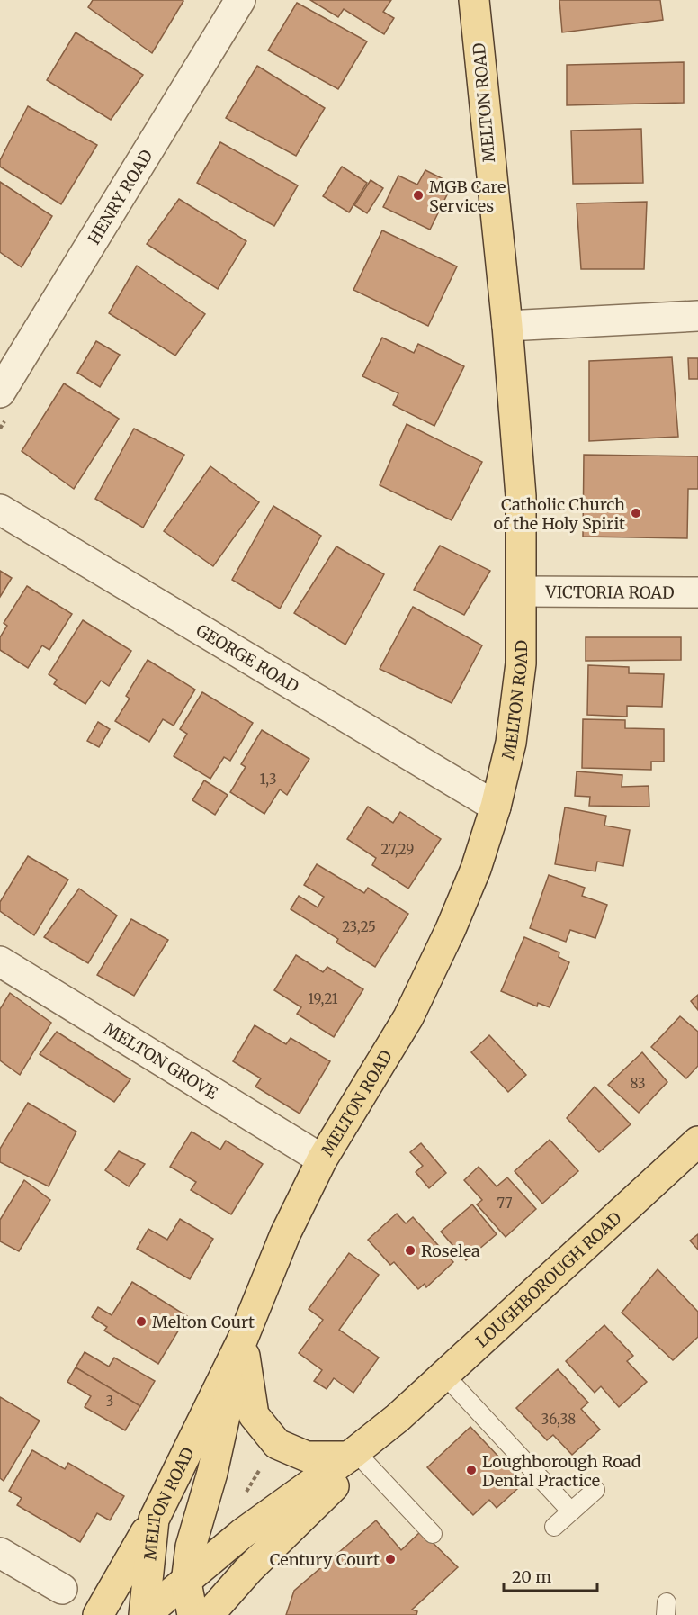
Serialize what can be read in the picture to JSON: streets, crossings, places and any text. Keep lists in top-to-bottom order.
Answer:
{
  "streets": {
    "main road": ["MELTON ROAD", "LOUGHBOROUGH ROAD"],
    "street": [
      "HENRY ROAD",
      "VICTORIA ROAD",
      "GEORGE ROAD",
      "MELTON GROVE"
    ]
  },
  "crossings": [
    ["MELTON ROAD", "VICTORIA ROAD"],
    ["MELTON ROAD", "GEORGE ROAD"],
    ["MELTON ROAD", "MELTON GROVE"],
    ["MELTON ROAD", "LOUGHBOROUGH ROAD"]
  ],
  "places": [
    "MGB Care Services",
    "Catholic Church of the Holy Spirit",
    "Roselea",
    "Melton Court",
    "Loughborough Road Dental Practice",
    "Century Court"
  ],
  "house_numbers": [
    "1,3",
    "27,29",
    "23,25",
    "19,21",
    "83",
    "77",
    "3",
    "36,38"
  ],
  "scale_bar": "20 m"
}
